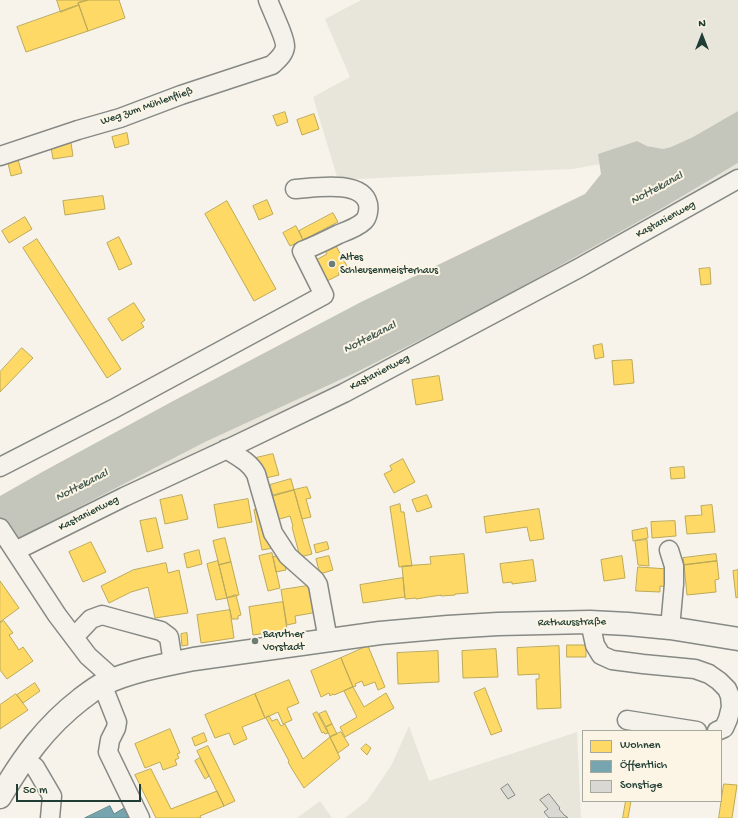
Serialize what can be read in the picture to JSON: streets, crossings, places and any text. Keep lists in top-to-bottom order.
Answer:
{
  "streets": {
    "main road": ["Rathausstraße"],
    "street": ["Weg zum Mühlenfließ", "Kastanienweg"]
  },
  "water": ["Nottekanal"],
  "places": ["Altes Schleusenmeisterhaus", "Baruther Vorstadt"],
  "legend": ["Wohnen", "Öffentlich", "Sonstige"],
  "scale_bar": "50 m",
  "north": "top"
}
